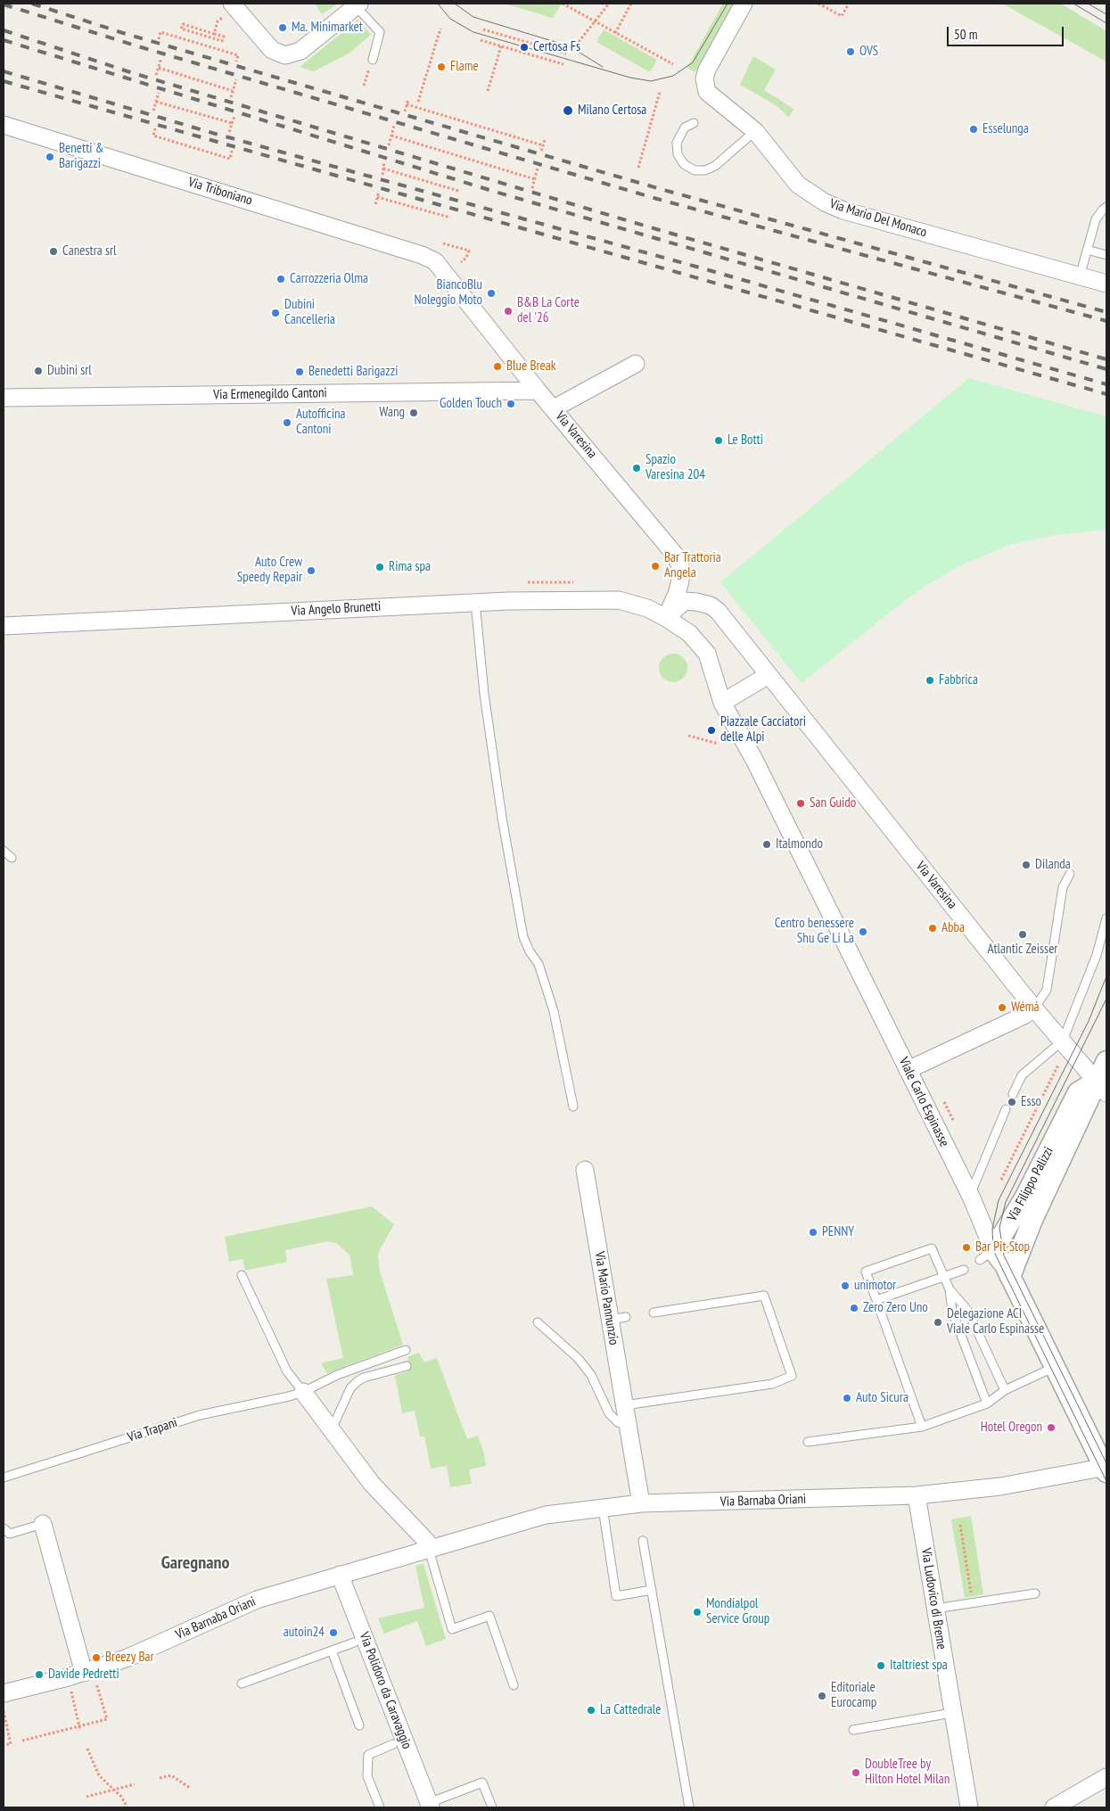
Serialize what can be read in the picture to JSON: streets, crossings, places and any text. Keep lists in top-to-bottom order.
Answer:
{
  "streets": {
    "street": [
      "Via Triboniano",
      "Via Mario Del Monaco",
      "Via Ermenegildo Cantoni",
      "Via Varesina",
      "Via Angelo Brunetti",
      "Viale Carlo Espinasse",
      "Via Filippo Palizzi",
      "Via Mario Pannunzio",
      "Via Barnaba Oriani",
      "Via Ludovico di Breme",
      "Via Polidoro da Caravaggio"
    ],
    "lane": ["Via Trapani"]
  },
  "crossings": [
    ["Via Triboniano", "Via Varesina"],
    ["Via Ermenegildo Cantoni", "Via Varesina"],
    ["Via Varesina", "Via Angelo Brunetti"],
    ["Via Varesina", "Via Filippo Palizzi"],
    ["Viale Carlo Espinasse", "Via Filippo Palizzi"],
    ["Viale Carlo Espinasse", "Via Barnaba Oriani"],
    ["Via Mario Pannunzio", "Via Barnaba Oriani"],
    ["Via Barnaba Oriani", "Via Ludovico di Breme"],
    ["Via Barnaba Oriani", "Via Polidoro da Caravaggio"]
  ],
  "districts": ["Garegnano"],
  "places": [
    "Ma. Minimarket",
    "Certosa Fs",
    "OVS",
    "Flame",
    "Milano Certosa",
    "Esselunga",
    "Benetti & Barigazzi",
    "Canestra srl",
    "Carrozzeria Olma",
    "BiancoBlu Noleggio Moto",
    "B&B La Corte del '26",
    "Dubini Cancelleria",
    "Blue Break",
    "Dubini srl",
    "Benedetti Barigazzi",
    "Golden Touch",
    "Wang",
    "Autofficina Cantoni",
    "Le Botti",
    "Spazio Varesina 204",
    "Bar Trattoria Angela",
    "Rima spa",
    "Auto Crew Speedy Repair",
    "Fabbrica",
    "Piazzale Cacciatori delle Alpi",
    "San Guido",
    "Italmondo",
    "Dilanda",
    "Abba",
    "Centro benessere Shu Ge Li La",
    "Atlantic Zeisser",
    "Wémá",
    "Esso",
    "PENNY",
    "Bar Pit Stop",
    "unimotor",
    "Zero Zero Uno",
    "Delegazione ACI Viale Carlo Espinasse",
    "Auto Sicura",
    "Hotel Oregon",
    "Mondialpol Service Group",
    "autoin24",
    "Breezy Bar",
    "Italtriest spa",
    "Davide Pedretti",
    "Editoriale Eurocamp",
    "La Cattedrale",
    "DoubleTree by Hilton Hotel Milan"
  ],
  "scale_bar": "50 m"
}
